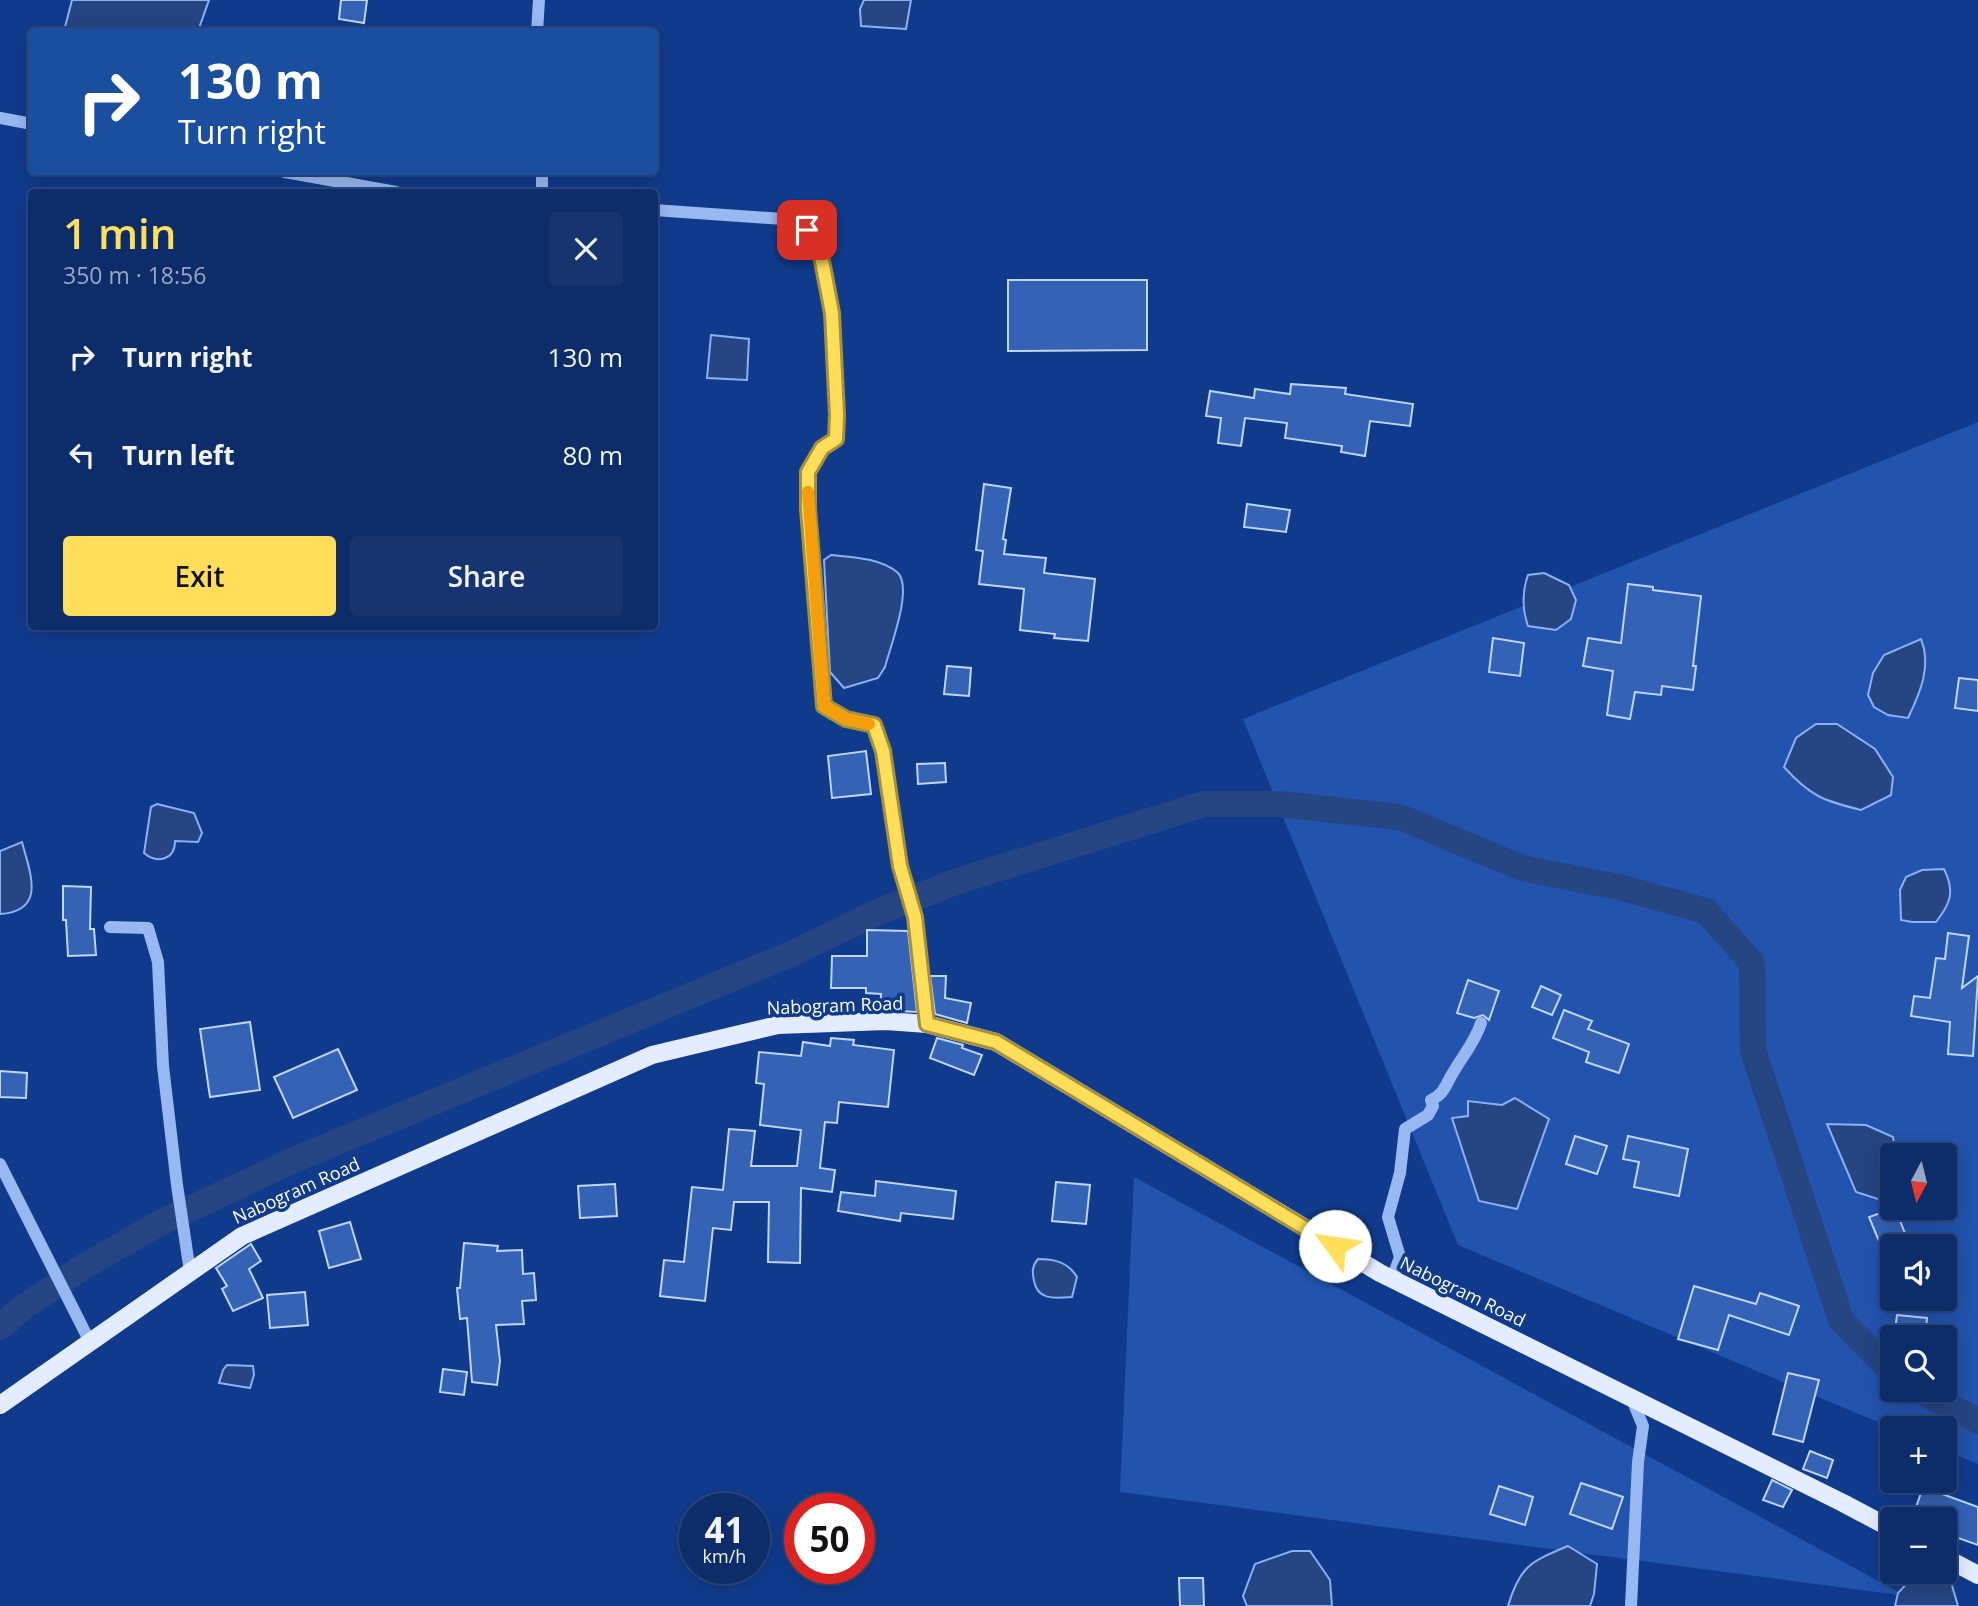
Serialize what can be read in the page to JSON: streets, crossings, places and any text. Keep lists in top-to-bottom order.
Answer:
{
  "streets": {
    "main road": ["Nabogram Road"]
  },
  "north": "bottom",
  "page": {
    "turn": ["130 m", "Turn right"],
    "heading": ["1 min", "350 m · 18:56"],
    "list": [
      {
        "name": "Turn right",
        "value": "130 m"
      },
      {
        "name": "Turn left",
        "value": "80 m"
      }
    ],
    "buttons": ["Exit", "Share"],
    "map_buttons": ["+", "−"],
    "speed": "41 km/h",
    "limit": "50"
  }
}
